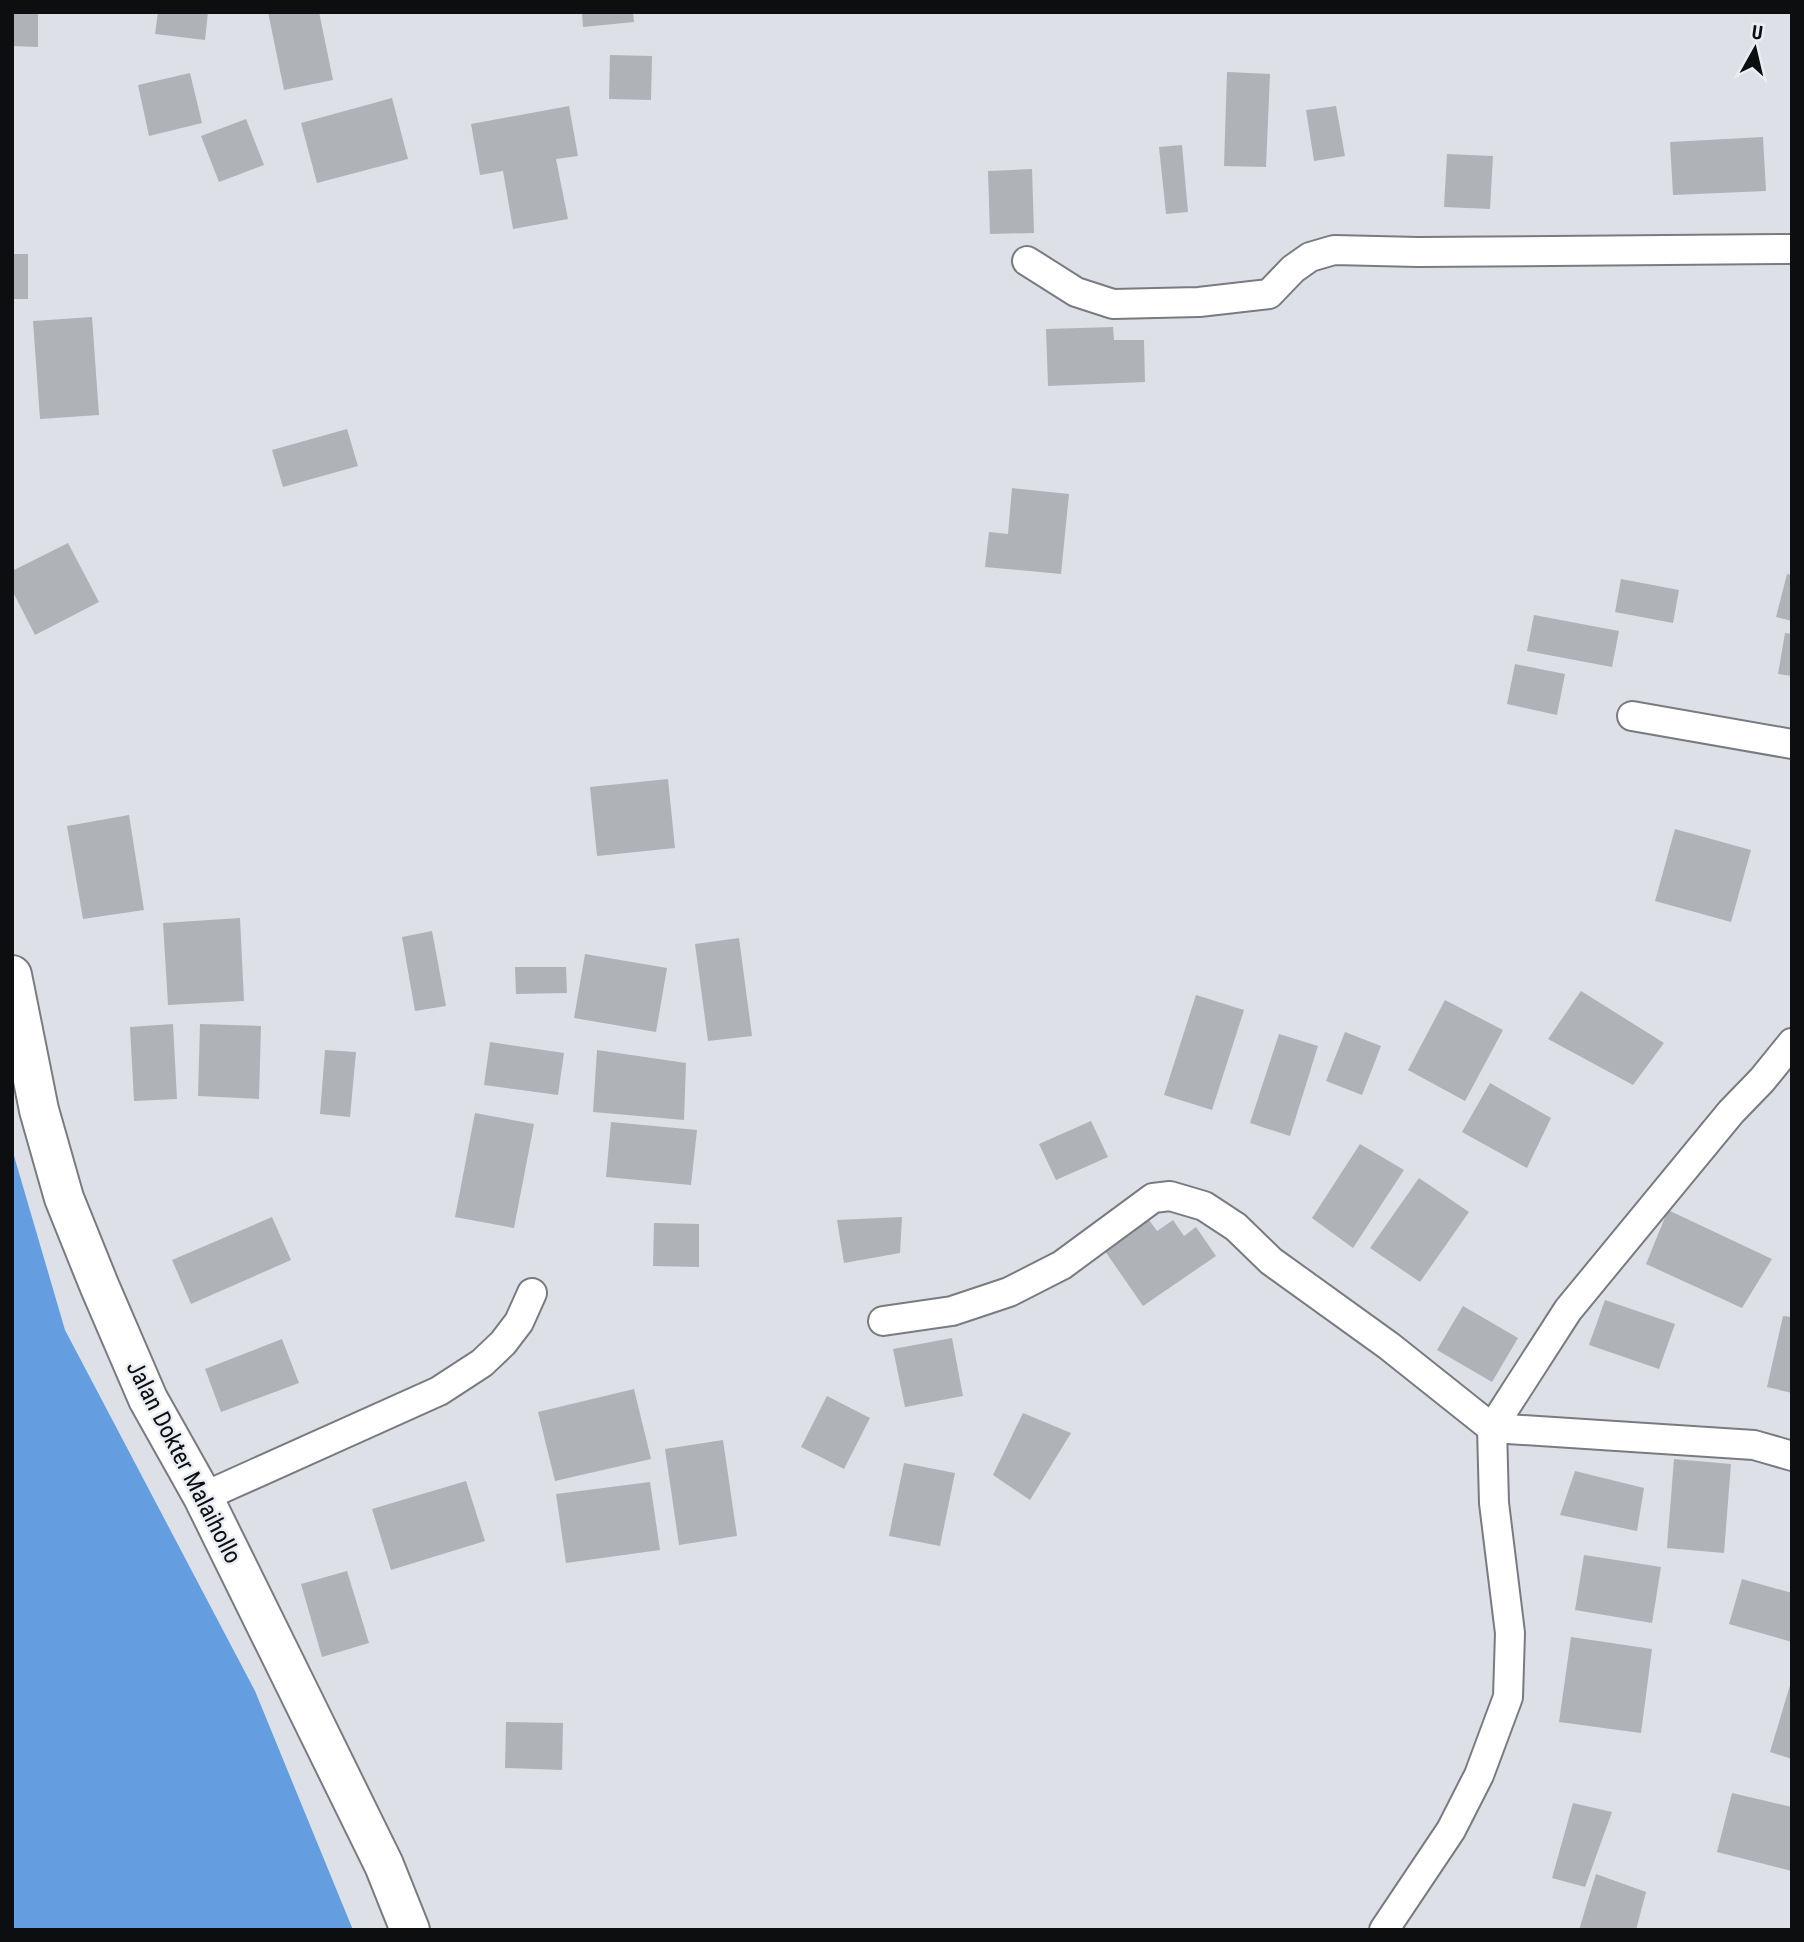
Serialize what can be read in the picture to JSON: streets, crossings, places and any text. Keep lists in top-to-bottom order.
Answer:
{
  "streets": {
    "main road": ["Jalan Dokter Malaihollo"]
  },
  "north": "top"
}
